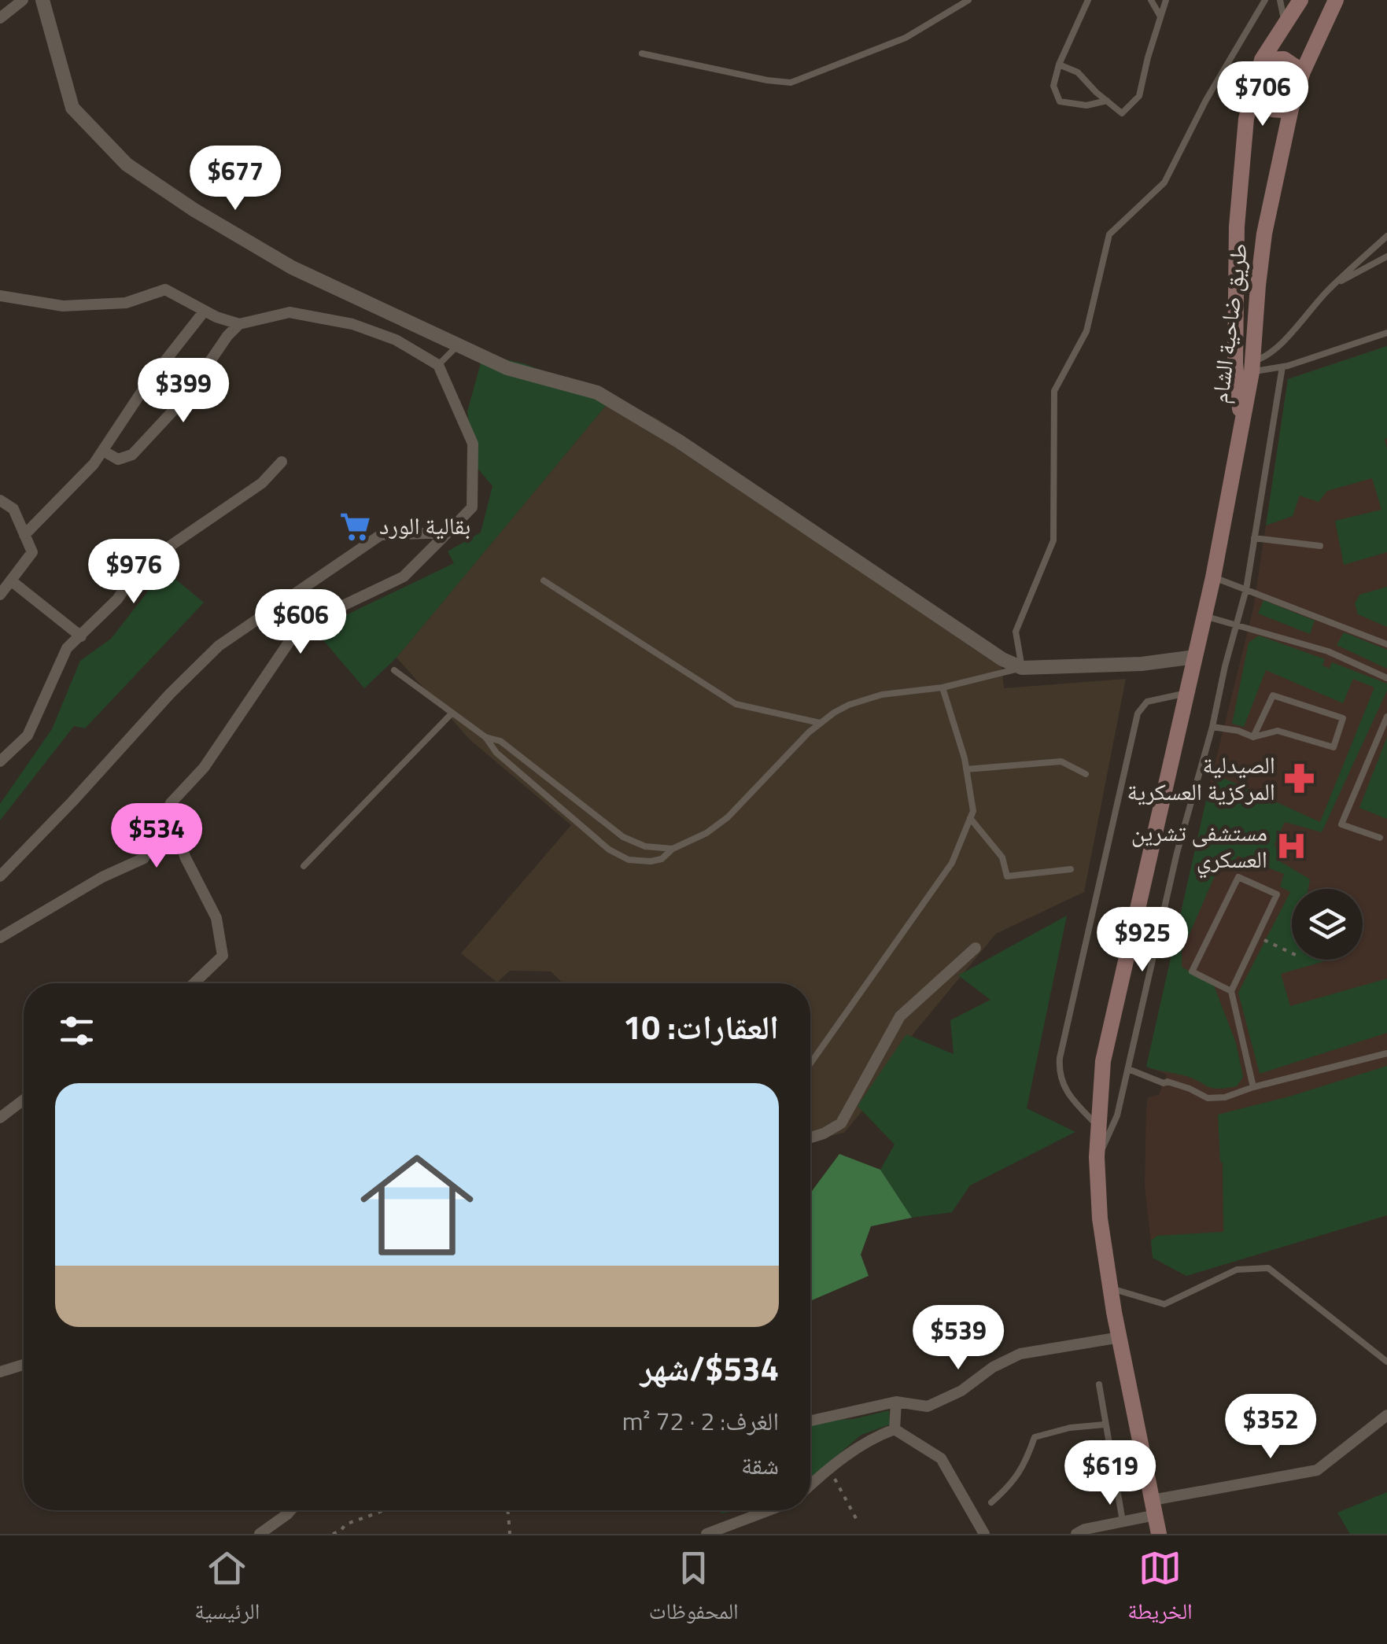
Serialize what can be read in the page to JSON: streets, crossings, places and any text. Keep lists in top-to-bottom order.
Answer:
{
  "streets": {
    "main road": ["طريق ضاحية الشام"]
  },
  "places": {
    "supermarket": ["بقالية الورد"],
    "pharmacy": ["الصيدلية المركزية العسكرية"],
    "hospital": ["مستشفى تشرين العسكري"]
  },
  "page": {
    "price": [
      "$706",
      "$677",
      "$399",
      "$976",
      "$606",
      "$534",
      "$925",
      "$539",
      "$352",
      "$619"
    ],
    "heading": "العقارات: 10",
    "list": [
      {
        "name": "$534/شهر",
        "note": "الغرف: 2 · 72 m² · شقة"
      }
    ],
    "tabs": ["الخريطة", "المحفوظات", "الرئيسية"]
  }
}
